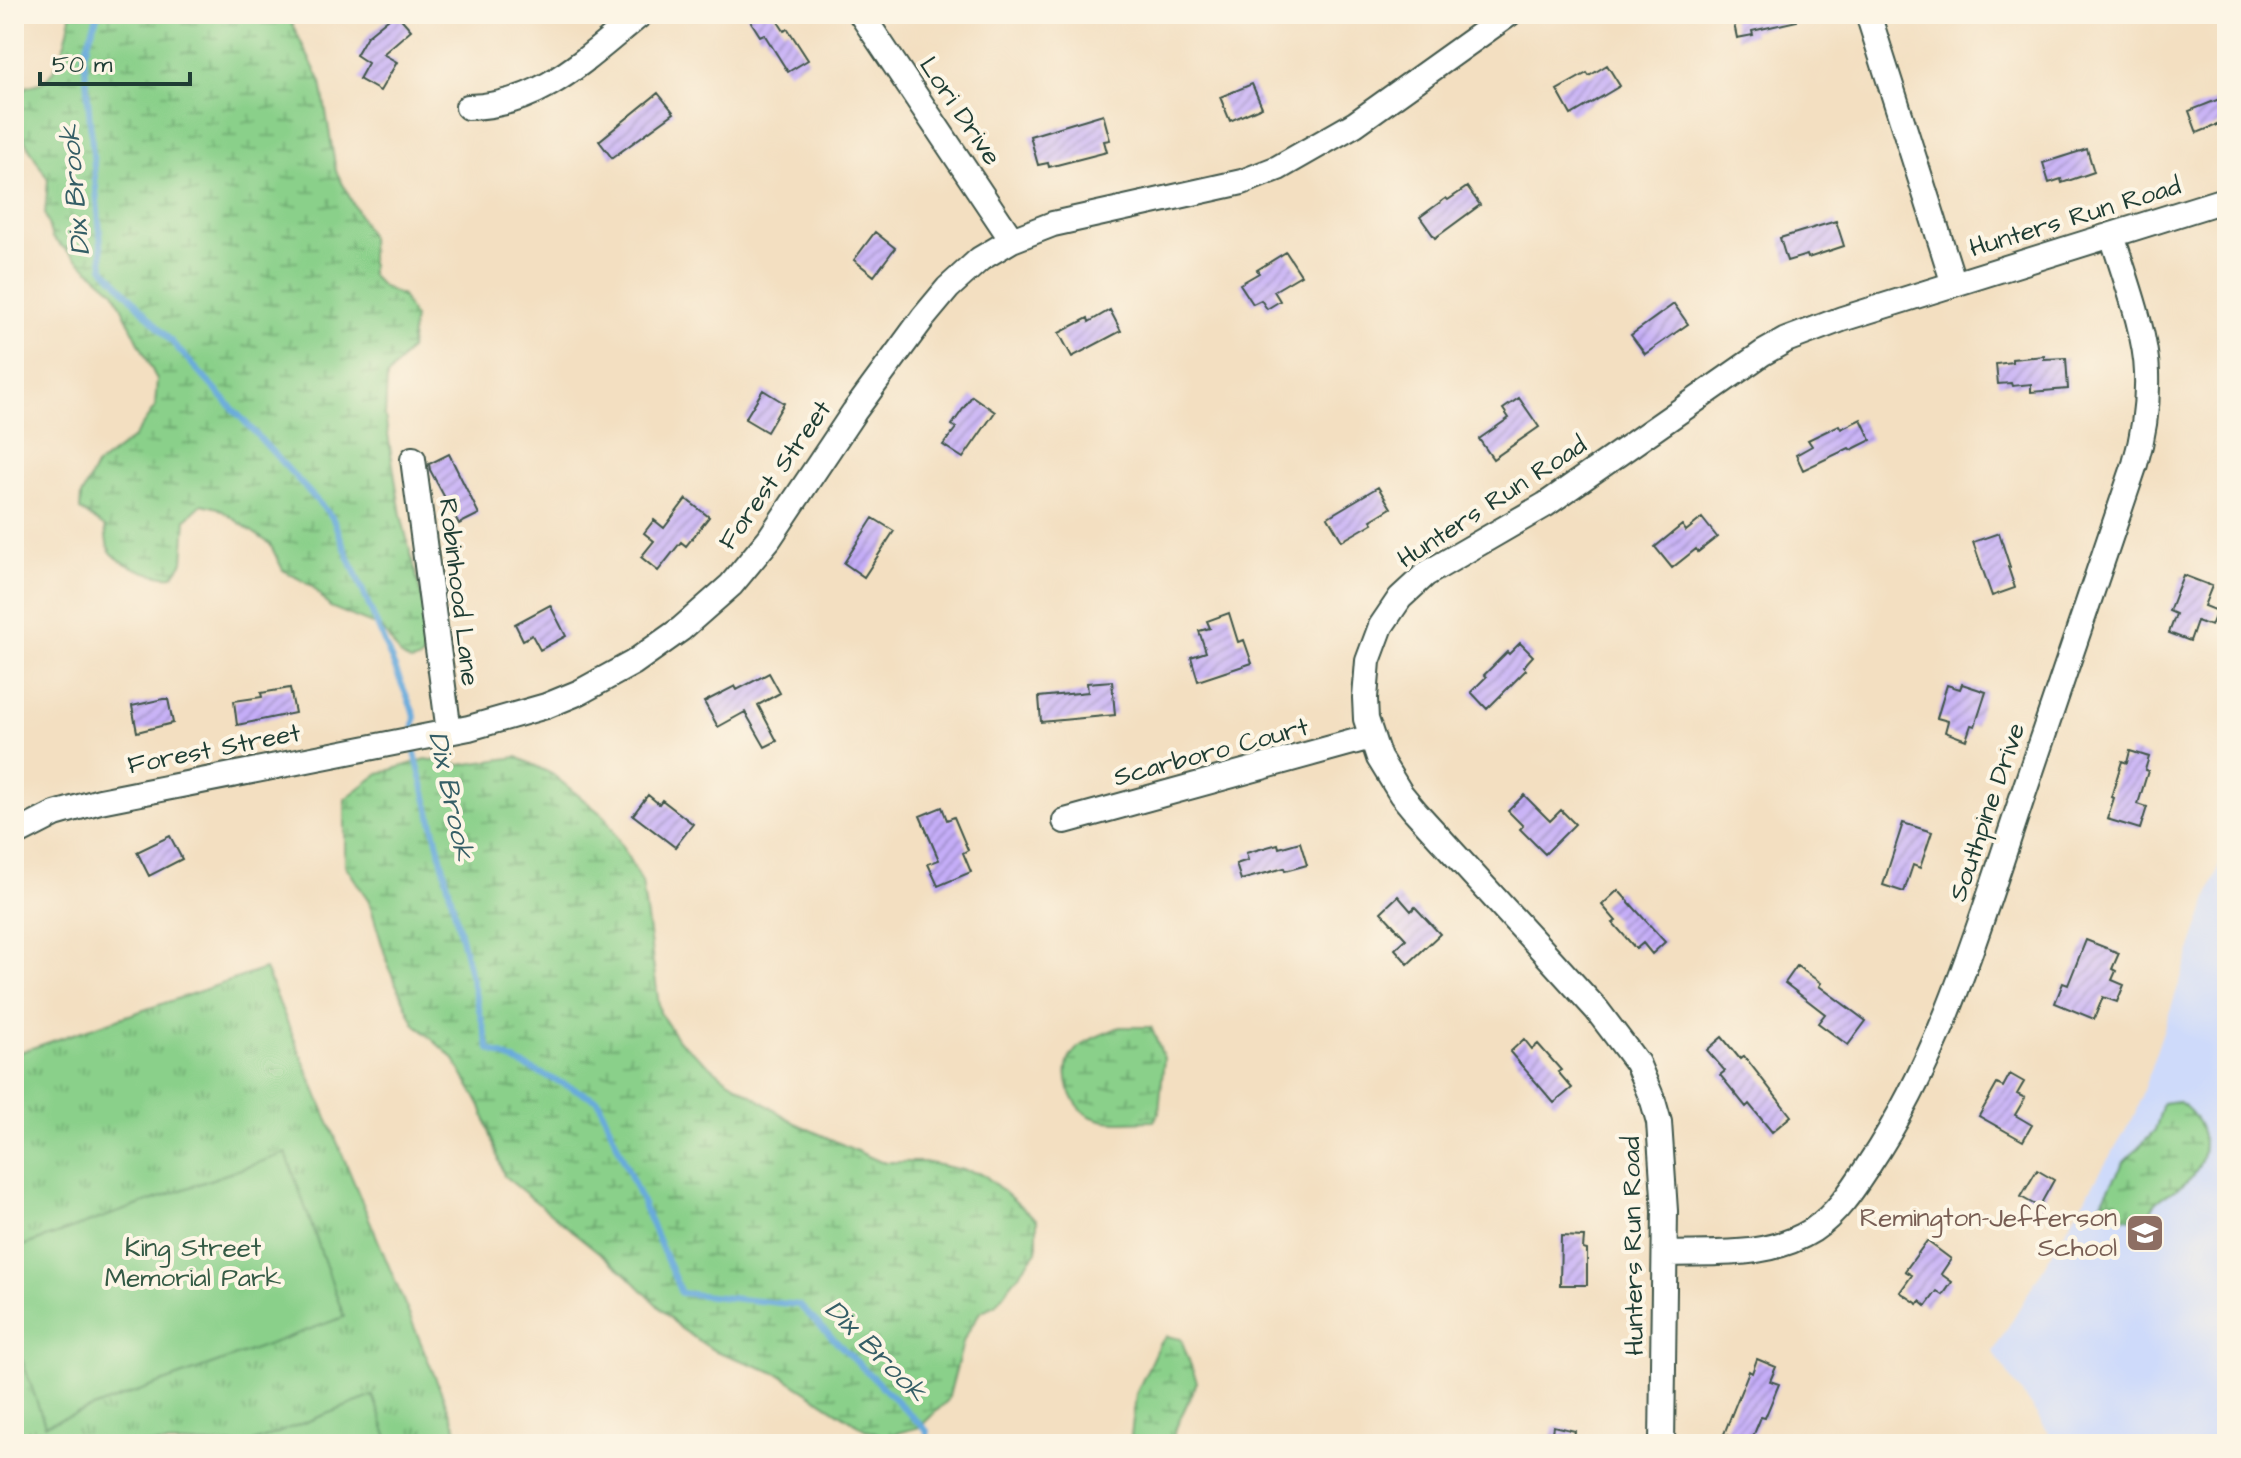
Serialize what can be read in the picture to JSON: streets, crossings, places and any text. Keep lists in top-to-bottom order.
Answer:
{
  "streets": {
    "street": [
      "Lori Drive",
      "Hunters Run Road",
      "Forest Street",
      "Robinhood Lane",
      "Scarboro Court",
      "Southpine Drive"
    ]
  },
  "crossings": [
    ["Lori Drive", "Forest Street"],
    ["Hunters Run Road", "Scarboro Court"],
    ["Hunters Run Road", "Southpine Drive"],
    ["Forest Street", "Robinhood Lane"]
  ],
  "water": ["Dix Brook"],
  "parks": ["King Street Memorial Park"],
  "places": {
    "school or university": ["Remington-Jefferson School"]
  },
  "scale_bar": "50 m"
}
